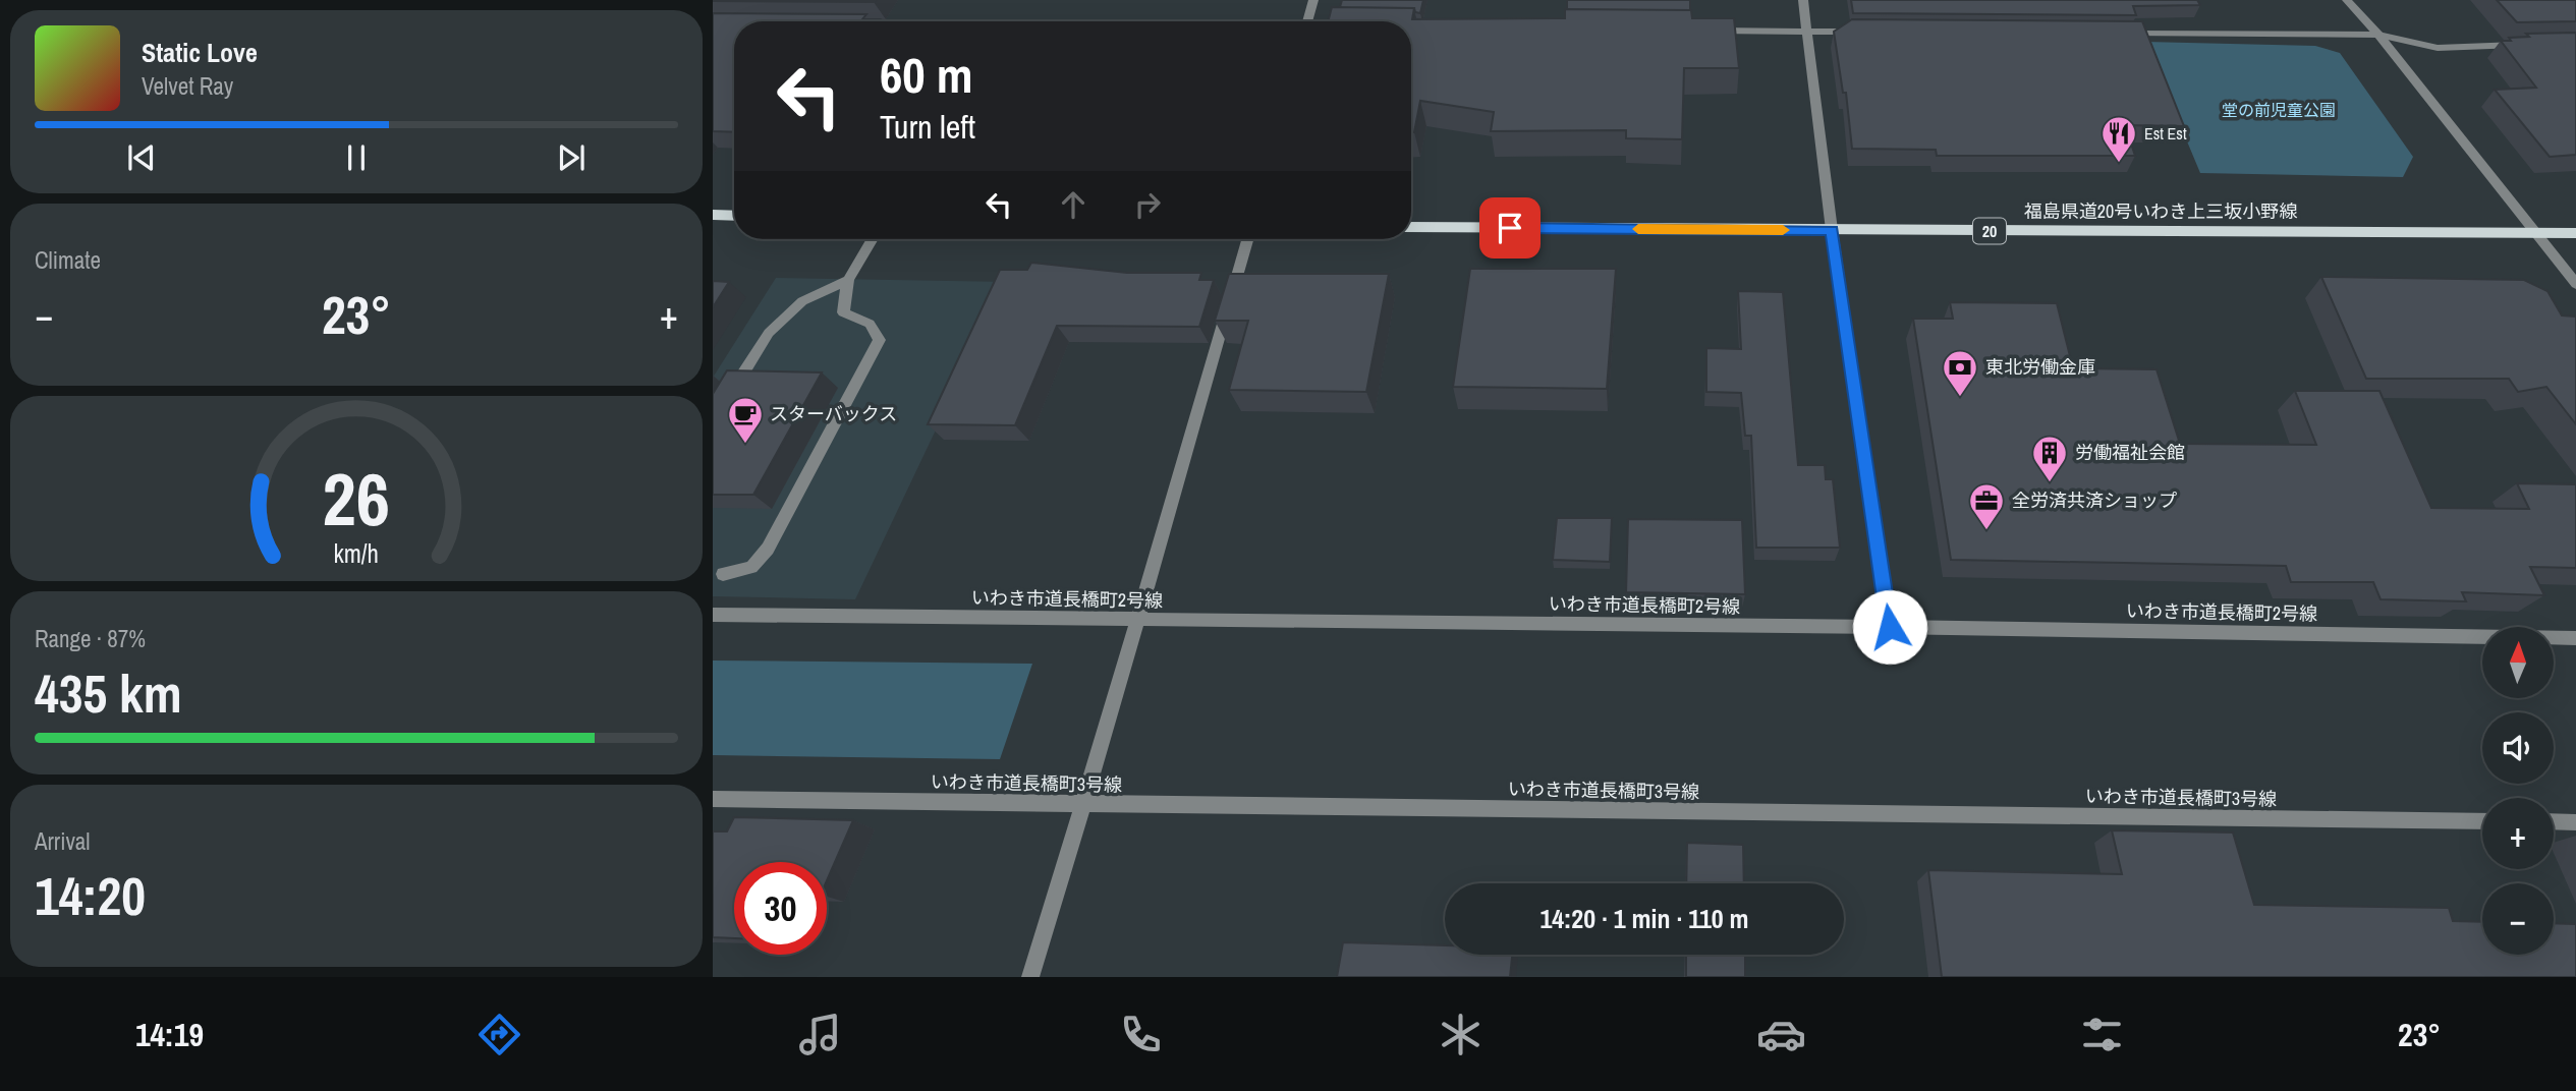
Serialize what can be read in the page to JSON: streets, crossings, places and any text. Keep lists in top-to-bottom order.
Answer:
{
  "streets": {
    "main road": ["福島県道20号いわき上三坂小野線", "20"],
    "street": ["いわき市道長橋町2号線", "いわき市道長橋町3号線"]
  },
  "parks": ["堂の前児童公園"],
  "places": {
    "restaurant": ["Est Est"],
    "bank": ["東北労働金庫"],
    "cafe": ["スターバックス"],
    "building": ["労働福祉会館"],
    "office": ["全労済共済ショップ"]
  },
  "north": "top",
  "page": {
    "turn": ["60 m", "Turn left"],
    "song": ["Static Love", "Velvet Ray"],
    "tile": [
      "Climate",
      ["Range · 87%", "435 km"],
      ["Arrival", "14:20"]
    ],
    "heat": ["−", "23°", "+"],
    "map_buttons": ["+", "−"],
    "limit": "30",
    "trip": "14:20 · 1 min · 110 m",
    "tabs": ["14:19", "23°"],
    "gauge": ["26", "km/h"]
  }
}
